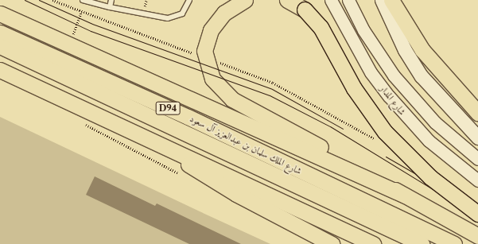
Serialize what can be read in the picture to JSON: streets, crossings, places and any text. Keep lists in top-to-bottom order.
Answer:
{
  "streets": {
    "main road": ["D94", "شارع الملك سلمان بن عبدالعزيز آل سعود"],
    "street": ["شارع المدار"]
  }
}
